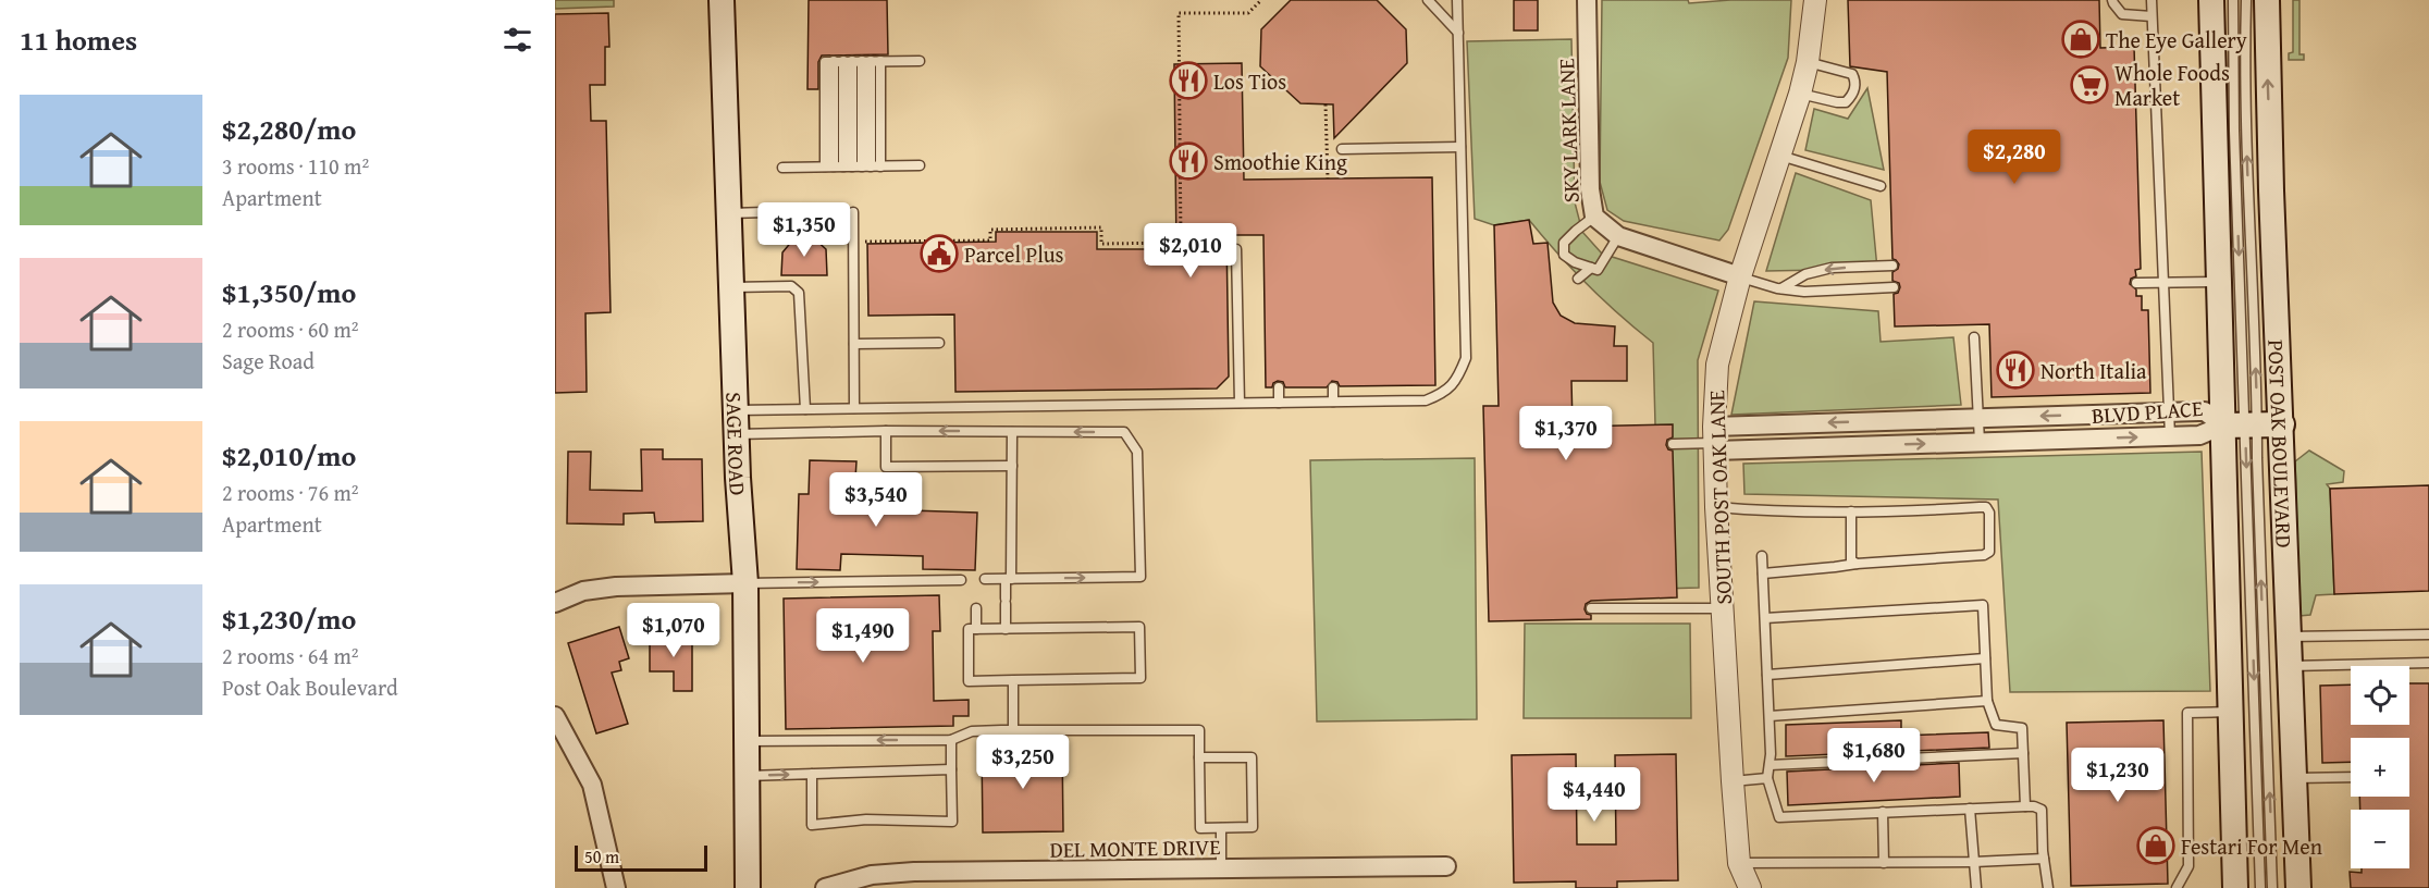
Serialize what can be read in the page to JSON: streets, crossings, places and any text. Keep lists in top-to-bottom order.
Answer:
{
  "streets": {
    "main road": ["SAGE ROAD", "POST OAK BOULEVARD"],
    "street": [
      "SKY LARK LANE",
      "BLVD PLACE",
      "SOUTH POST OAK LANE",
      "DEL MONTE DRIVE"
    ]
  },
  "crossings": [
    ["SKY LARK LANE", "SOUTH POST OAK LANE"],
    ["BLVD PLACE", "SOUTH POST OAK LANE"]
  ],
  "places": {
    "shop": ["The Eye Gallery", "Festari For Men"],
    "restaurant": ["Los Tios", "Smoothie King", "North Italia"],
    "supermarket": ["Whole Foods Market"],
    "public building": ["Parcel Plus"]
  },
  "scale_bar": "50 m",
  "page": {
    "heading": "11 homes",
    "list": [
      {
        "name": "$2,280/mo",
        "note": "3 rooms · 110 m² · Apartment"
      },
      {
        "name": "$1,350/mo",
        "note": "2 rooms · 60 m² · Sage Road"
      },
      {
        "name": "$2,010/mo",
        "note": "2 rooms · 76 m² · Apartment"
      },
      {
        "name": "$1,230/mo",
        "note": "2 rooms · 64 m² · Post Oak Boulevard"
      }
    ],
    "price": [
      "$2,280",
      "$1,350",
      "$2,010",
      "$1,370",
      "$3,540",
      "$1,070",
      "$1,490",
      "$1,680",
      "$3,250",
      "$1,230",
      "$4,440"
    ],
    "map_buttons": ["+", "−"],
    "scale": "50 m"
  }
}
